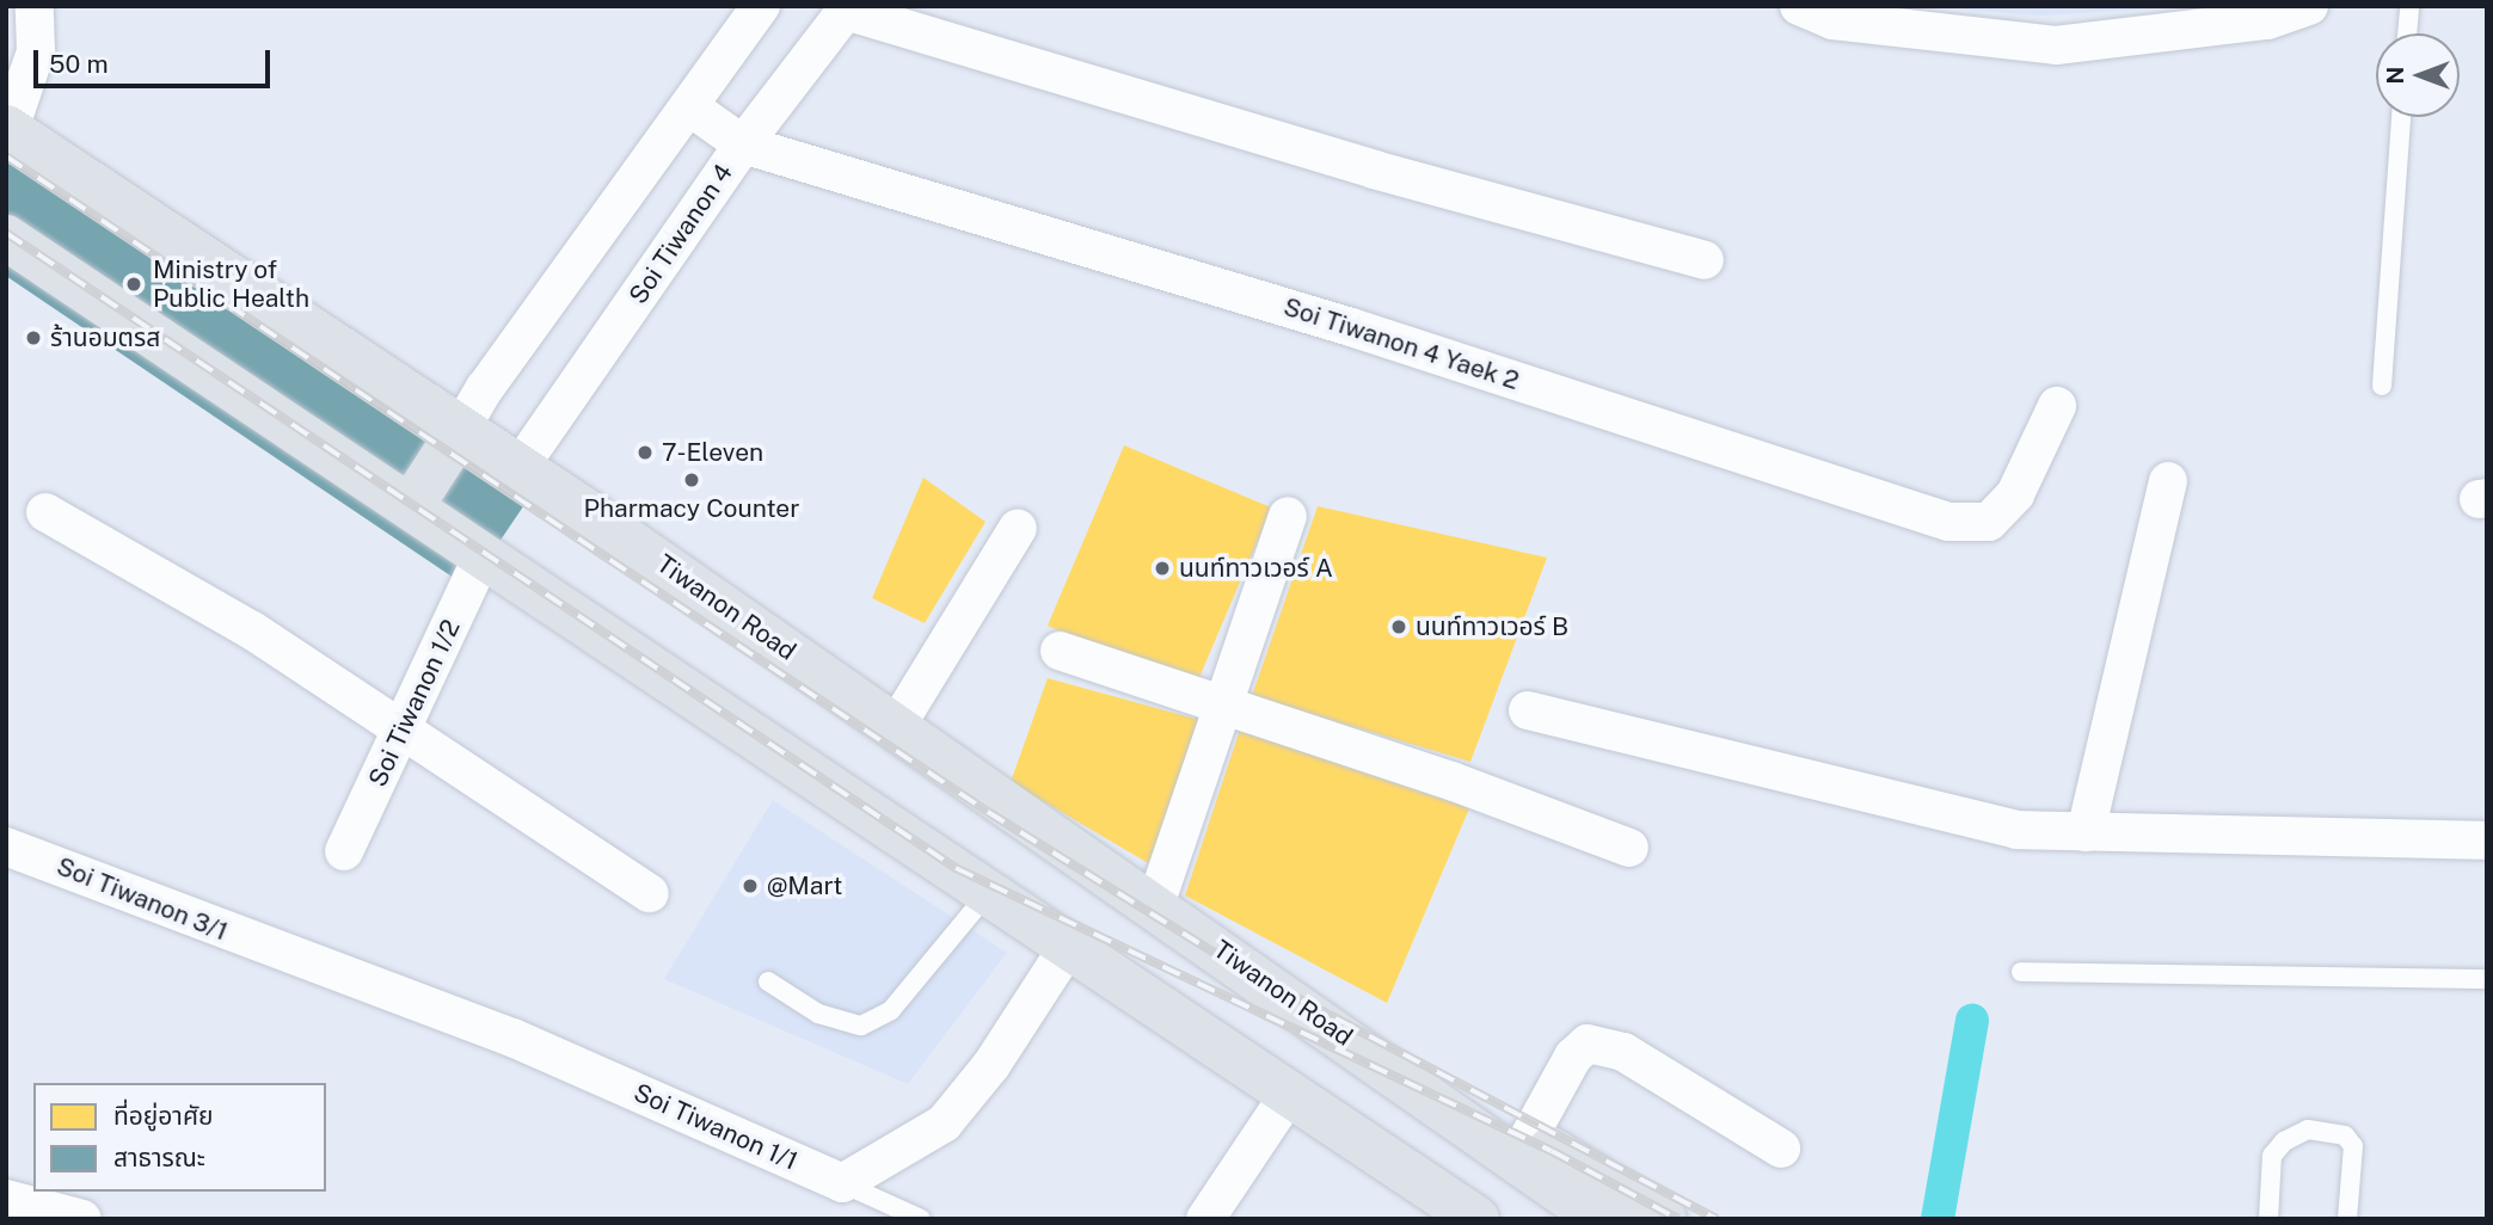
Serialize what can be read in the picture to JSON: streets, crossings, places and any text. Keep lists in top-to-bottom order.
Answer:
{
  "streets": {
    "main road": ["Tiwanon Road"],
    "street": [
      "Soi Tiwanon 4",
      "Soi Tiwanon 4 Yaek 2",
      "Soi Tiwanon 1/2",
      "Soi Tiwanon 3/1",
      "Soi Tiwanon 1/1"
    ]
  },
  "crossings": [
    ["Soi Tiwanon 4", "Soi Tiwanon 4 Yaek 2"],
    ["Soi Tiwanon 4", "Tiwanon Road"],
    ["Soi Tiwanon 3/1", "Soi Tiwanon 1/1"]
  ],
  "places": [
    "Ministry of Public Health",
    "ร้านอมตรส",
    "7-Eleven",
    "Pharmacy Counter",
    "นนท์ทาวเวอร์ A",
    "นนท์ทาวเวอร์ B",
    "@Mart"
  ],
  "legend": ["ที่อยู่อาศัย", "สาธารณะ"],
  "scale_bar": "50 m",
  "north": "left"
}
